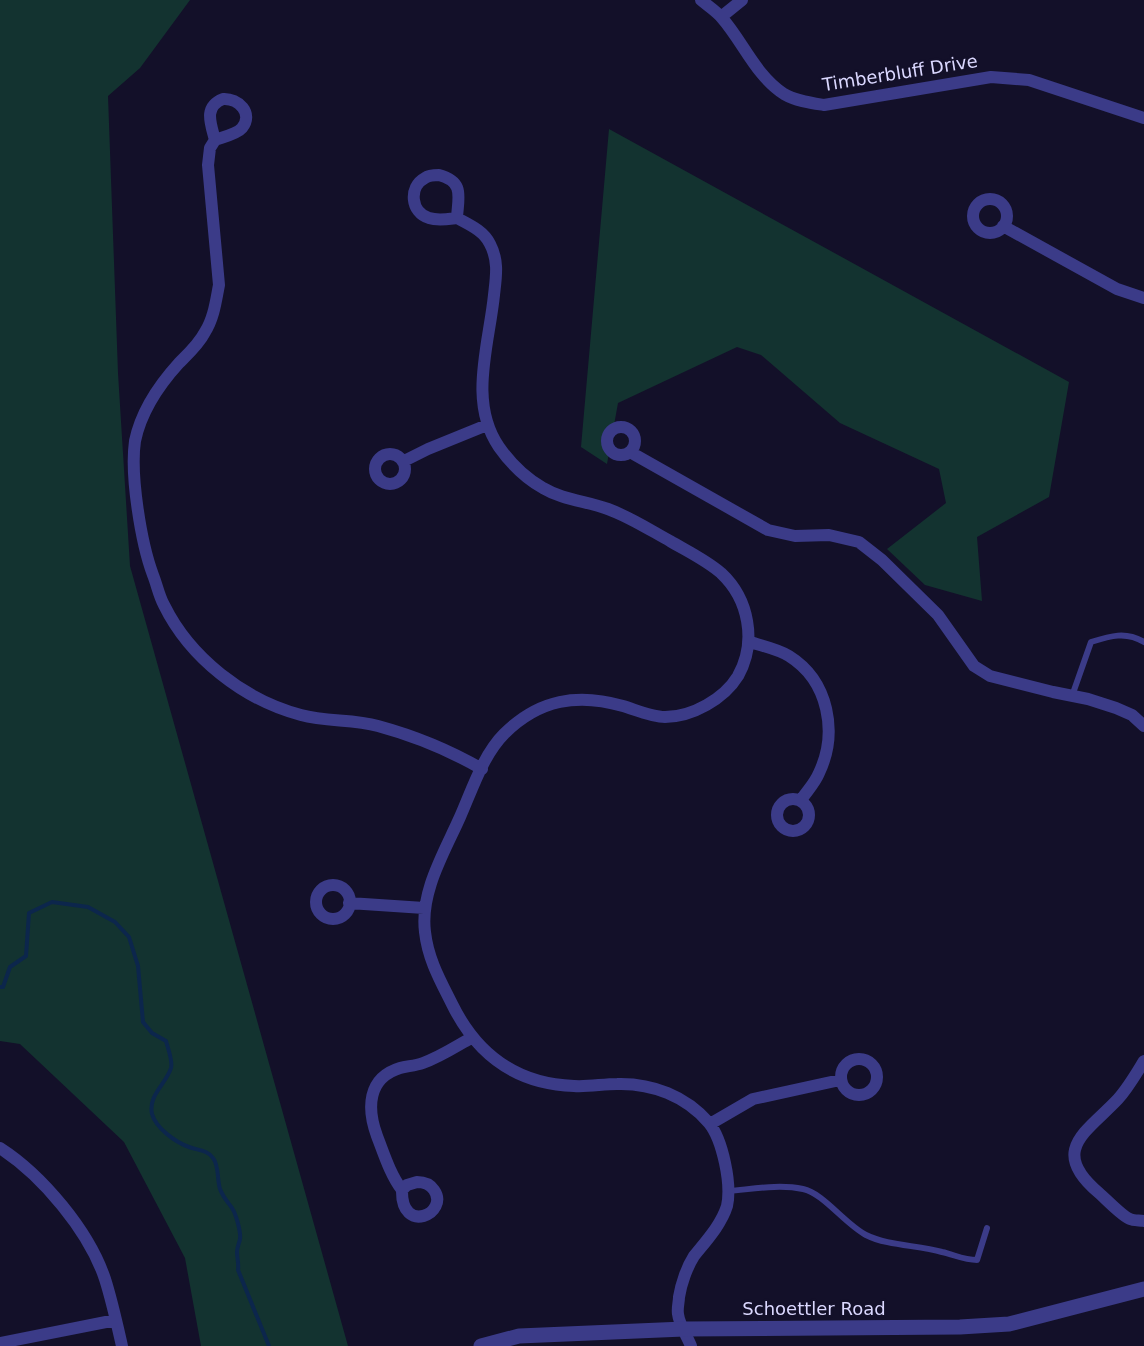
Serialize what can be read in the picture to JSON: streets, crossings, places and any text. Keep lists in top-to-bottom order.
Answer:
{
  "streets": {
    "street": ["Timberbluff Drive", "Schoettler Road"]
  }
}
